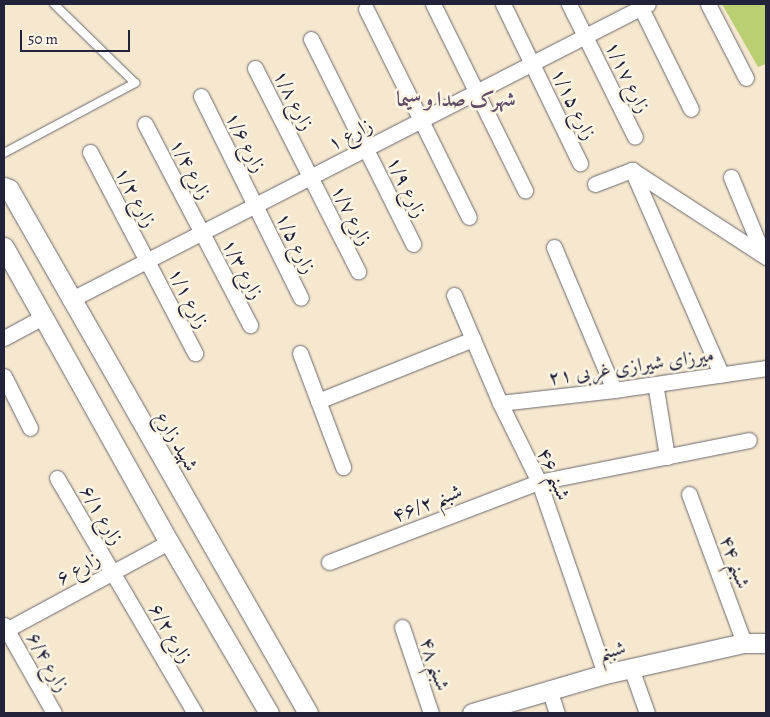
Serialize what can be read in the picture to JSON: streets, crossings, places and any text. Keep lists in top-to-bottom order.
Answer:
{
  "streets": {
    "street": [
      "۱/۱۷ زارع",
      "۱/۸ زارع",
      "۱/۱۵ زارع",
      "۱ زارع",
      "۱/۶ زارع",
      "۱/۴ زارع",
      "۱/۹ زارع",
      "۱/۲ زارع",
      "۱/۷ زارع",
      "۱/۵ زارع",
      "۱/۳ زارع",
      "۱/۱ زارع",
      "۲۱ میرزای شیرازی غربی",
      "شهید زارع",
      "۴۶ شبنم",
      "۴۶/۲ شبنم",
      "۶/۱ زارع",
      "شبنم ۴۴",
      "۶ زارع",
      "۶/۲ زارع",
      "شبنم",
      "۶/۴ زارع",
      "۴۸ شبنم"
    ]
  },
  "crossings": [
    ["۱/۱۷ زارع", "۱ زارع"],
    ["۱/۸ زارع", "۱ زارع"],
    ["۱/۸ زارع", "۱/۷ زارع"],
    ["۱/۱۵ زارع", "۱ زارع"],
    ["۱ زارع", "۱/۶ زارع"],
    ["۱ زارع", "۱/۴ زارع"],
    ["۱ زارع", "۱/۹ زارع"],
    ["۱ زارع", "۱/۲ زارع"],
    ["۱ زارع", "۱/۷ زارع"],
    ["۱ زارع", "۱/۵ زارع"],
    ["۱ زارع", "۱/۳ زارع"],
    ["۱ زارع", "۱/۱ زارع"],
    ["۱ زارع", "شهید زارع"],
    ["۱/۶ زارع", "۱/۵ زارع"],
    ["۱/۴ زارع", "۱/۳ زارع"],
    ["۱/۲ زارع", "۱/۱ زارع"],
    ["۲۱ میرزای شیرازی غربی", "۴۶ شبنم"],
    ["۴۶ شبنم", "۴۶/۲ شبنم"],
    ["۴۶ شبنم", "شبنم"],
    ["۶/۱ زارع", "۶ زارع"],
    ["۶/۱ زارع", "۶/۲ زارع"],
    ["شبنم ۴۴", "شبنم"],
    ["۶ زارع", "۶/۲ زارع"],
    ["۶ زارع", "۶/۴ زارع"]
  ],
  "districts": ["شهرک صدا و سیما"],
  "scale_bar": "50 m"
}
